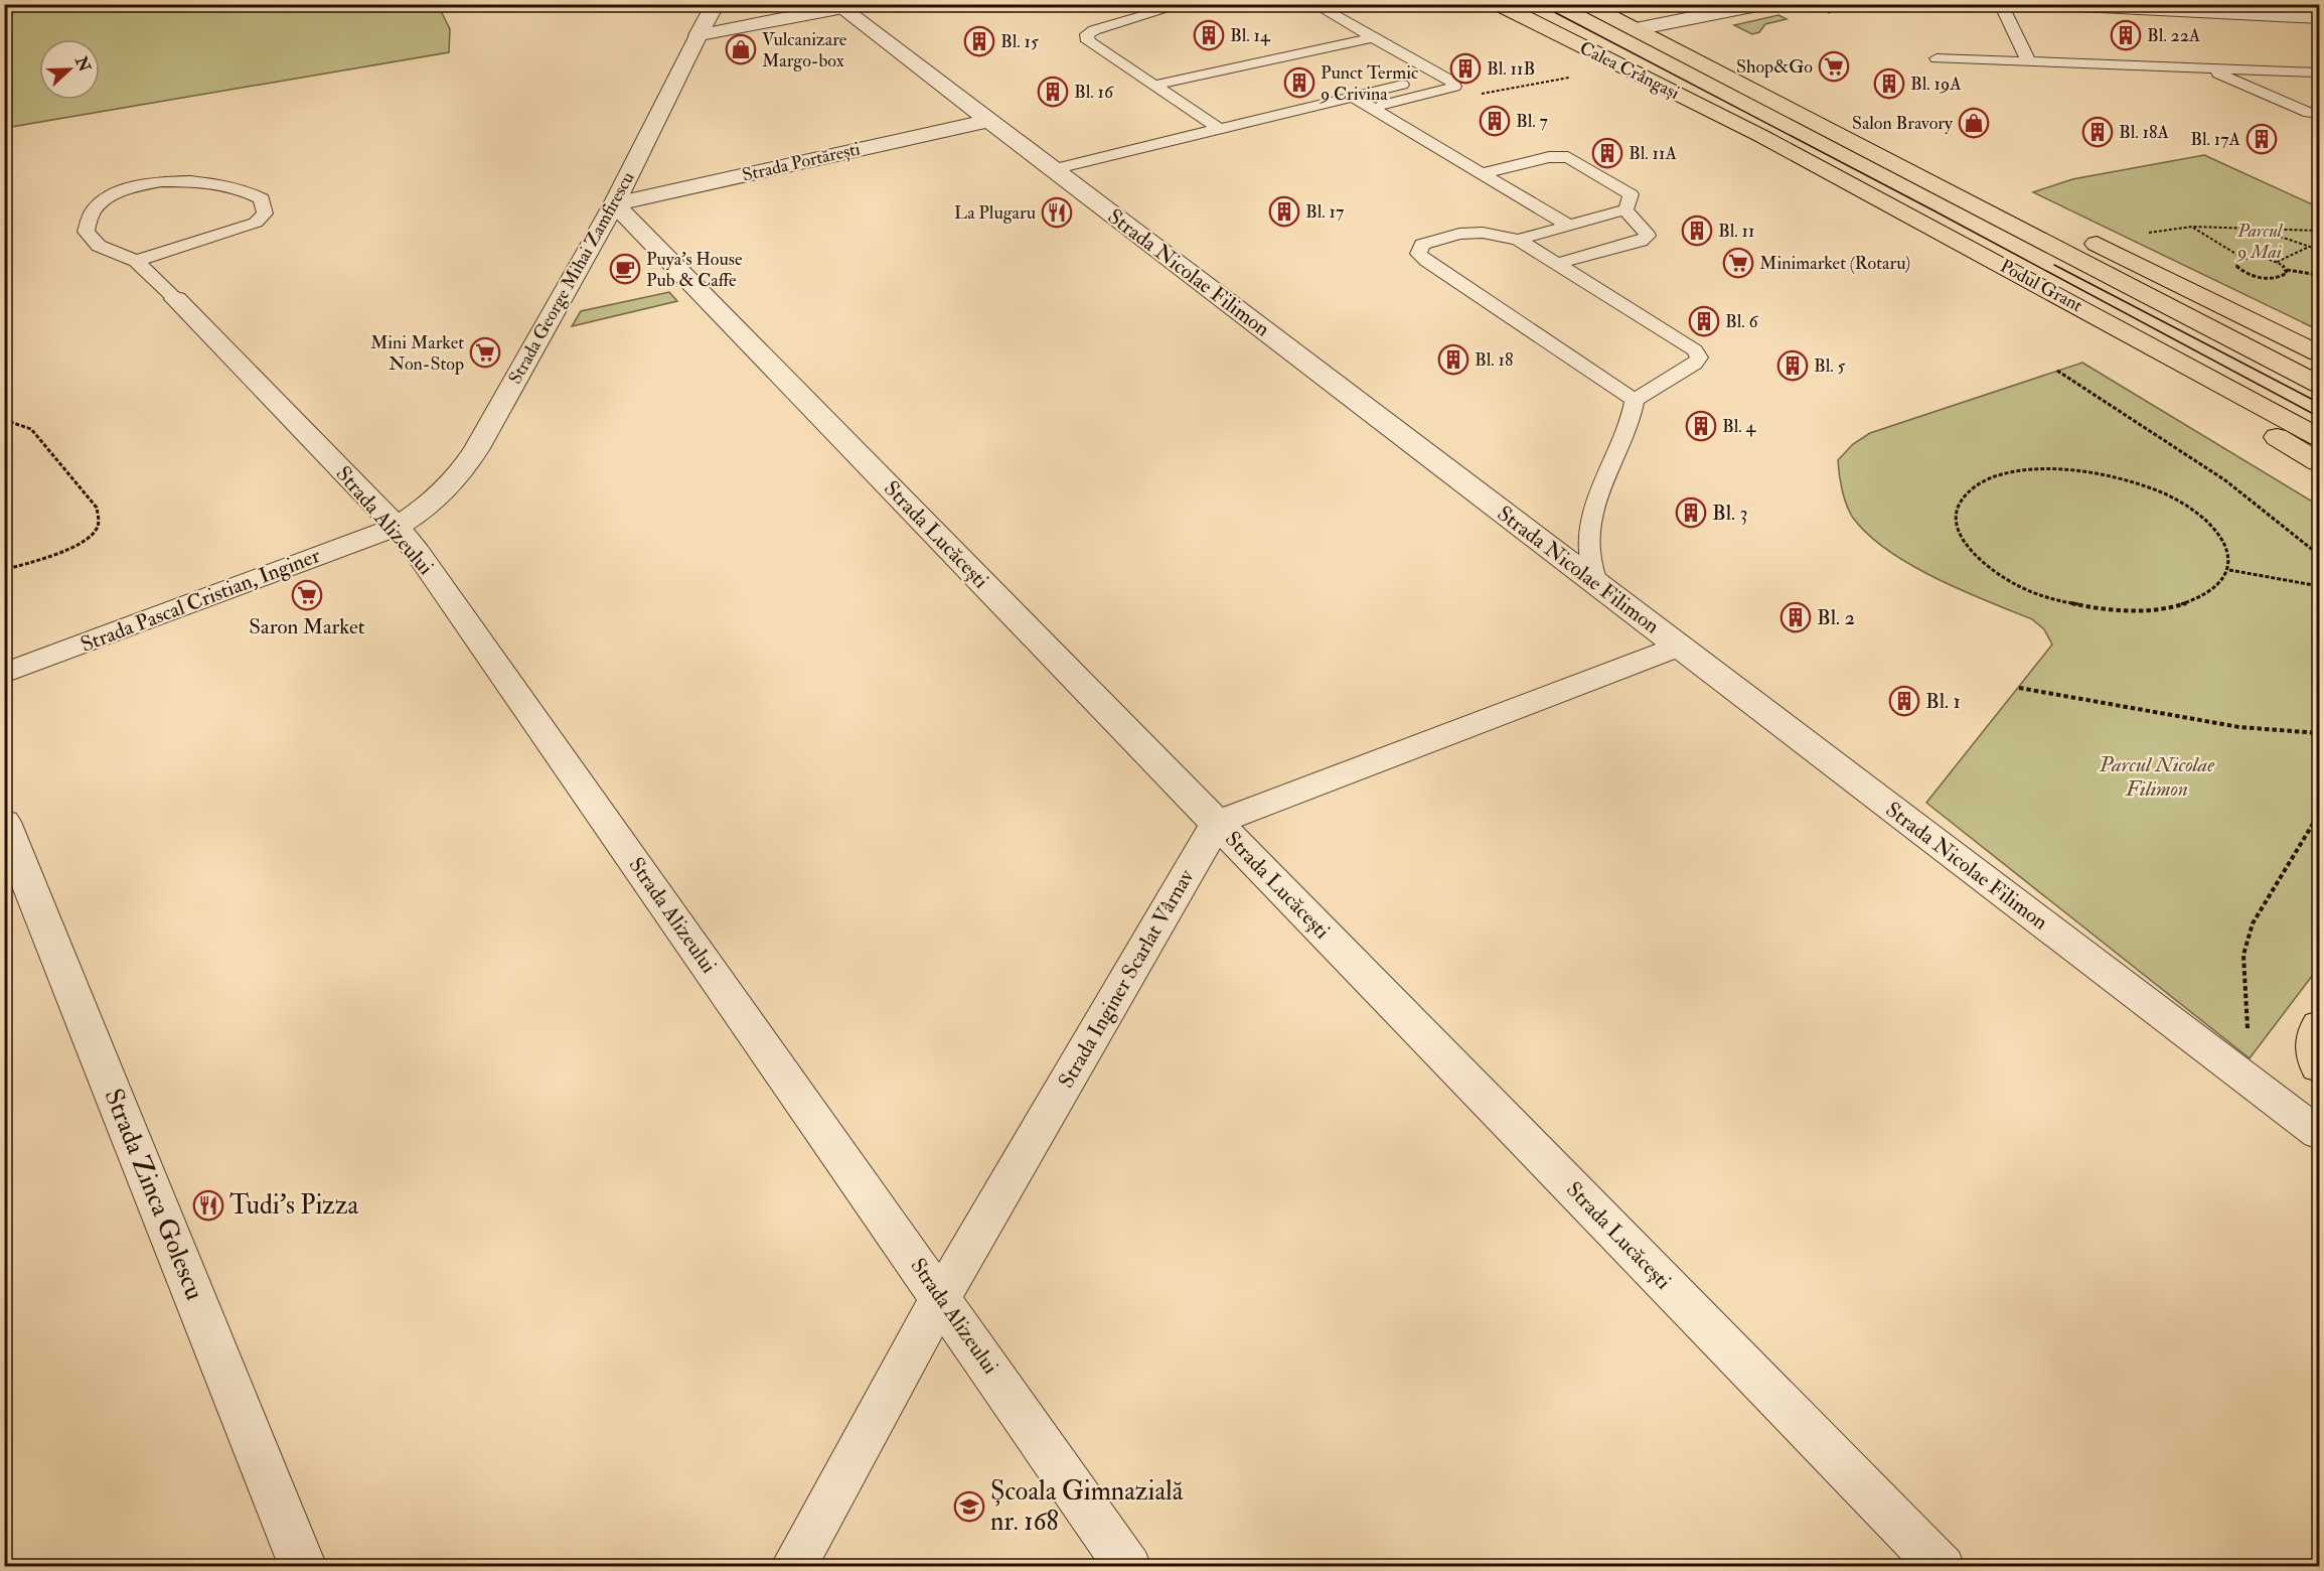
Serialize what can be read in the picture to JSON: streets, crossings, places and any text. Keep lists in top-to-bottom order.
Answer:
{
  "streets": {
    "main road": ["Calea Crângași", "Podul Grant"],
    "street": [
      "Strada Portărești",
      "Strada Nicolae Filimon",
      "Strada George Mihai Zamfirescu",
      "Strada Alizeului",
      "Strada Lucăcești",
      "Strada Pascal Cristian, Inginer",
      "Strada Inginer Scarlat Vârnav",
      "Strada Zinca Golescu"
    ]
  },
  "crossings": [
    ["Calea Crângași", "Podul Grant"],
    ["Strada Portărești", "Strada Nicolae Filimon"],
    ["Strada Portărești", "Strada George Mihai Zamfirescu"],
    ["Strada Portărești", "Strada Lucăcești"],
    ["Strada George Mihai Zamfirescu", "Strada Alizeului"],
    ["Strada George Mihai Zamfirescu", "Strada Lucăcești"],
    ["Strada George Mihai Zamfirescu", "Strada Pascal Cristian, Inginer"],
    ["Strada Alizeului", "Strada Pascal Cristian, Inginer"],
    ["Strada Alizeului", "Strada Inginer Scarlat Vârnav"],
    ["Strada Lucăcești", "Strada Inginer Scarlat Vârnav"]
  ],
  "parks": ["Parcul 9 Mai", "Parcul Nicolae Filimon"],
  "places": {
    "building": [
      "Bl. 14",
      "Bl. 22A",
      "Bl. 15",
      "Bl. 11B",
      "Punct Termic 9 Crivina",
      "Bl. 19A",
      "Bl. 16",
      "Bl. 7",
      "Bl. 18A",
      "Bl. 17A",
      "Bl. 11A",
      "Bl. 17",
      "Bl. 11",
      "Bl. 6",
      "Bl. 18",
      "Bl. 5",
      "Bl. 4",
      "Bl. 3",
      "Bl. 2",
      "Bl. 1"
    ],
    "shop": ["Vulcanizare Margo-box", "Salon Bravory"],
    "supermarket": [
      "Shop&Go",
      "Minimarket (Rotaru)",
      "Mini Market Non-Stop",
      "Saron Market"
    ],
    "restaurant": ["La Plugaru", "Tudi's Pizza"],
    "cafe": ["Puya's House Pub & Caffe"],
    "school or university": ["Școala Gimnazială nr. 168"]
  },
  "north": "right"
}
